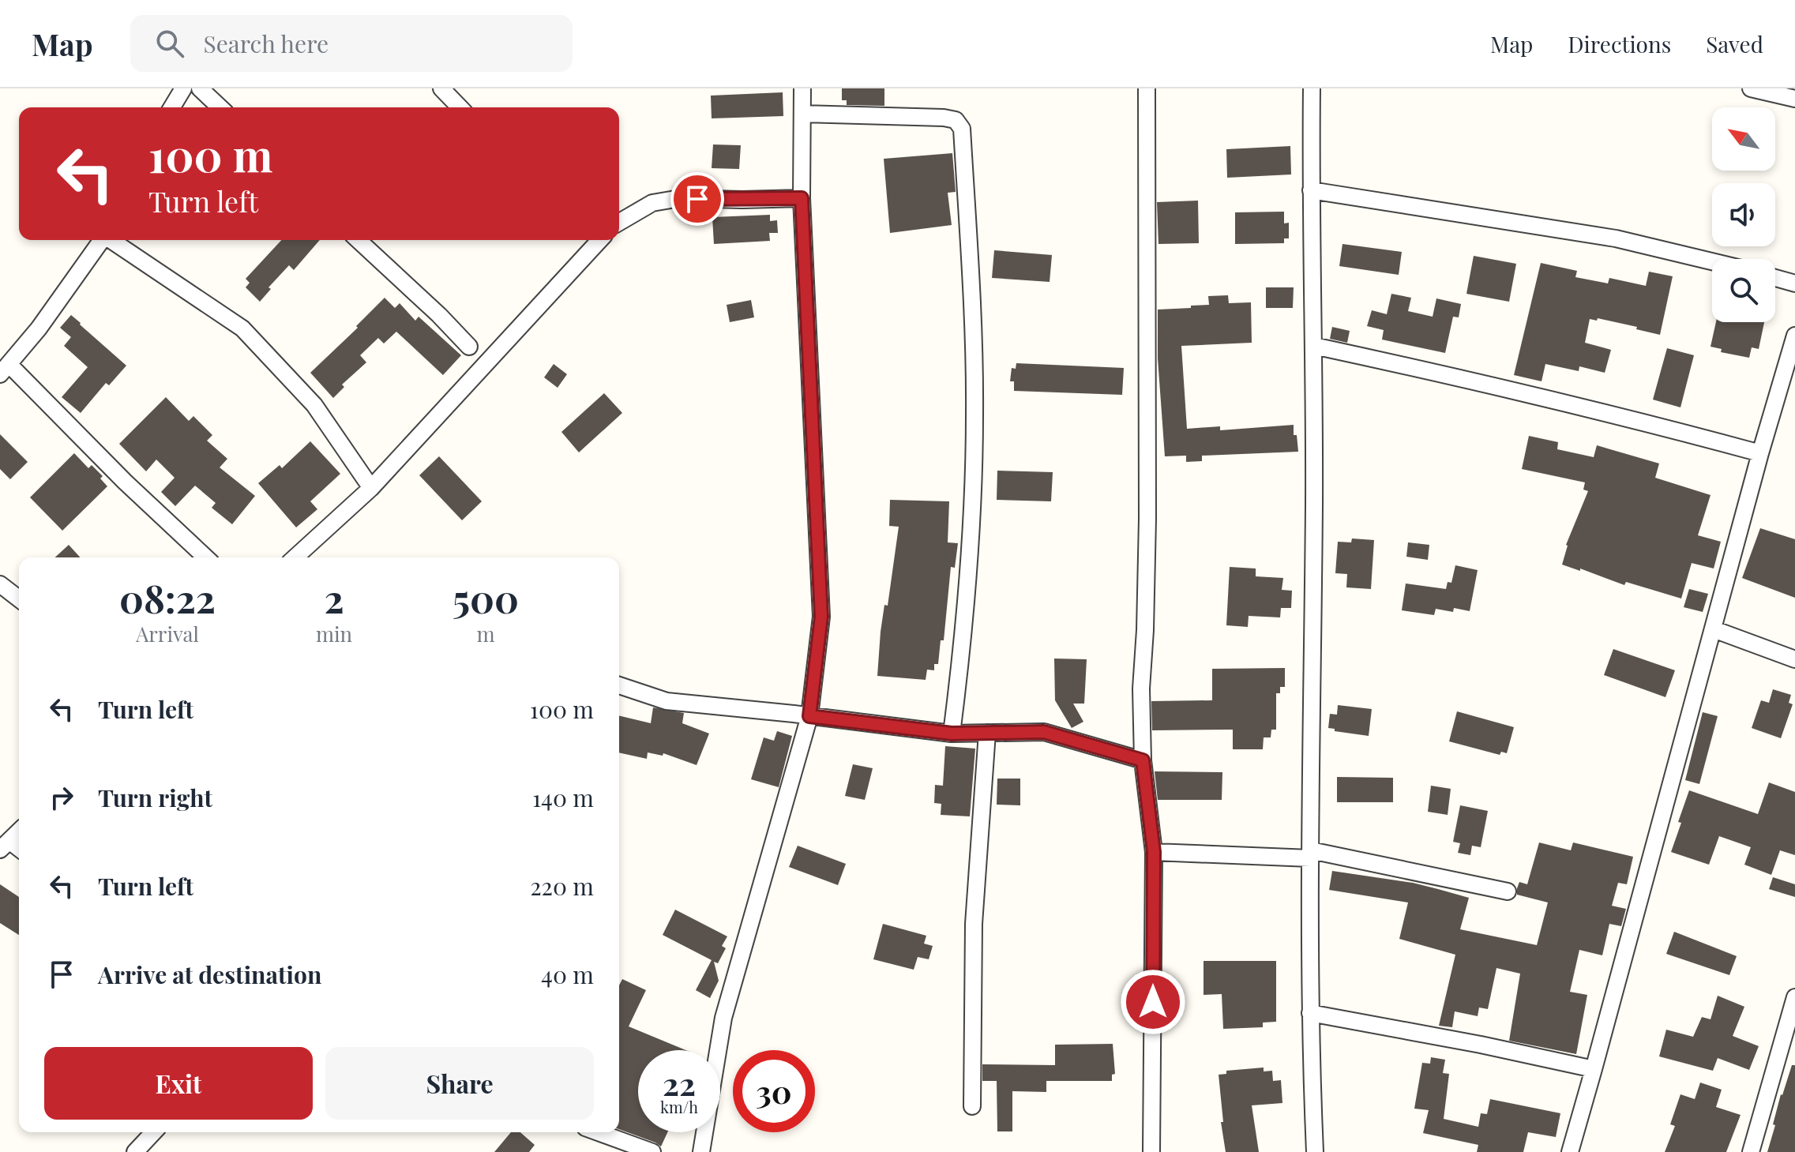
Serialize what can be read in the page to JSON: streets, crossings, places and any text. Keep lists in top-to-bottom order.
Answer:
{
  "north": "top left",
  "page": {
    "header": "Map",
    "search": "Search here",
    "nav": ["Map", "Directions", "Saved"],
    "turn": ["100 m", "Turn left"],
    "eta": [
      "08:22",
      "Arrival",
      "2",
      "min",
      "500",
      "m"
    ],
    "list": [
      {
        "name": "Turn left",
        "value": "100 m"
      },
      {
        "name": "Turn right",
        "value": "140 m"
      },
      {
        "name": "Turn left",
        "value": "220 m"
      },
      {
        "name": "Arrive at destination",
        "value": "40 m"
      }
    ],
    "buttons": ["Exit", "Share"],
    "speed": "22 km/h",
    "limit": "30"
  }
}
